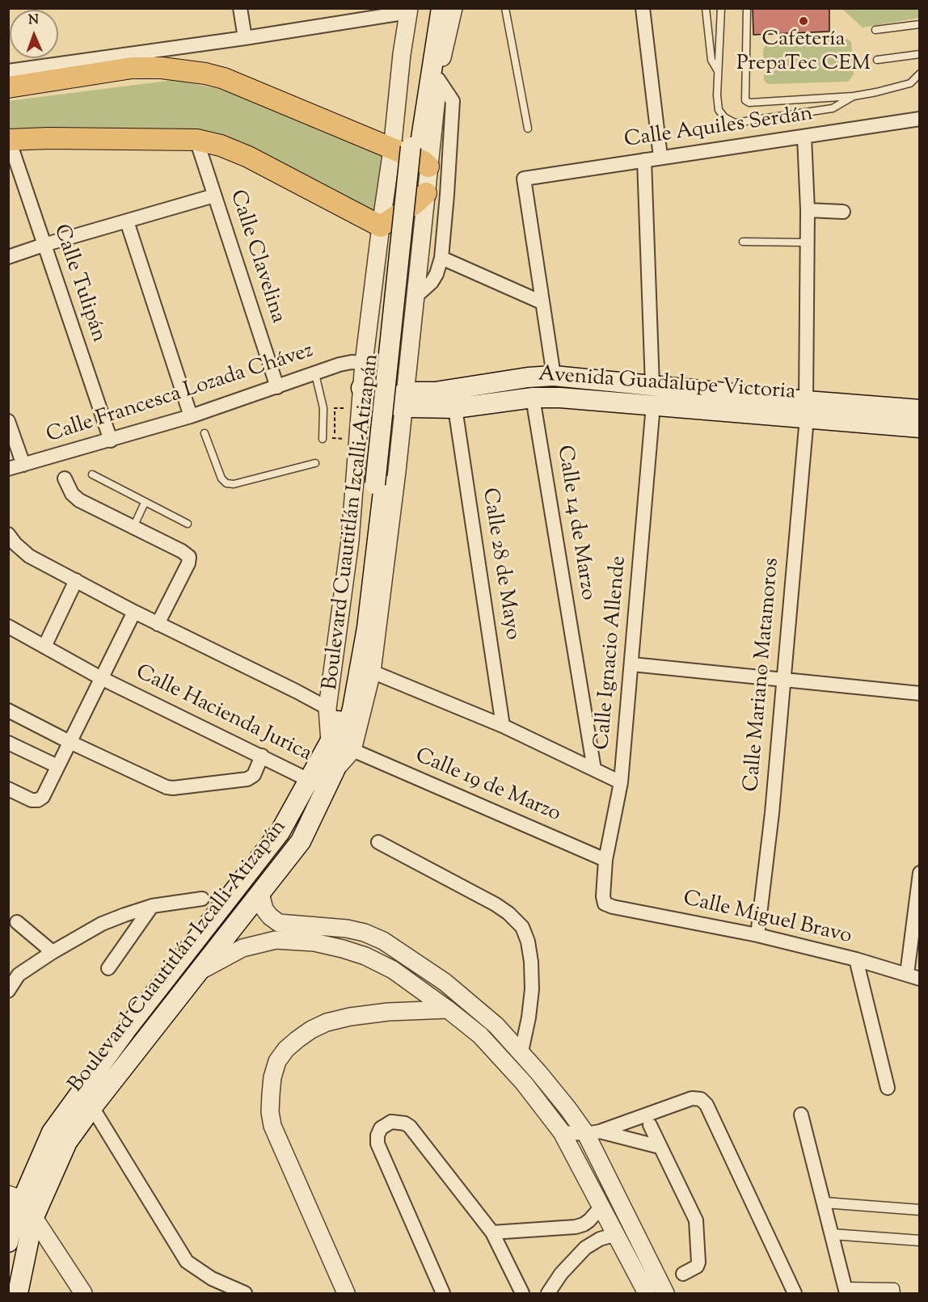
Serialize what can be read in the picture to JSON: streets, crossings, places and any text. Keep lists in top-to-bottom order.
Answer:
{
  "streets": {
    "main road": ["Avenida Guadalupe Victoria", "Boulevard Cuautitlán Izcalli-Atizapán"],
    "street": [
      "Calle Aquiles Serdán",
      "Calle Clavelina",
      "Calle Tulipán",
      "Calle Francesca Lozada Chávez",
      "Calle 14 de Marzo",
      "Calle 28 de Mayo",
      "Calle Ignacio Allende",
      "Calle Mariano Matamoros",
      "Calle Hacienda Jurica",
      "Calle 19 de Marzo",
      "Calle Miguel Bravo"
    ]
  },
  "crossings": [
    ["Calle Aquiles Serdán", "Calle Mariano Matamoros"],
    ["Calle Clavelina", "Calle Francesca Lozada Chávez"],
    ["Calle Tulipán", "Calle Francesca Lozada Chávez"],
    ["Avenida Guadalupe Victoria", "Calle 14 de Marzo"],
    ["Avenida Guadalupe Victoria", "Calle 28 de Mayo"],
    ["Avenida Guadalupe Victoria", "Calle Ignacio Allende"],
    ["Avenida Guadalupe Victoria", "Calle Mariano Matamoros"],
    ["Boulevard Cuautitlán Izcalli-Atizapán", "Calle Hacienda Jurica"],
    ["Calle Ignacio Allende", "Calle 19 de Marzo"],
    ["Calle Ignacio Allende", "Calle Miguel Bravo"],
    ["Calle Mariano Matamoros", "Calle Miguel Bravo"]
  ],
  "places": ["Cafetería PrepaTec CEM"],
  "north": "top"
}
